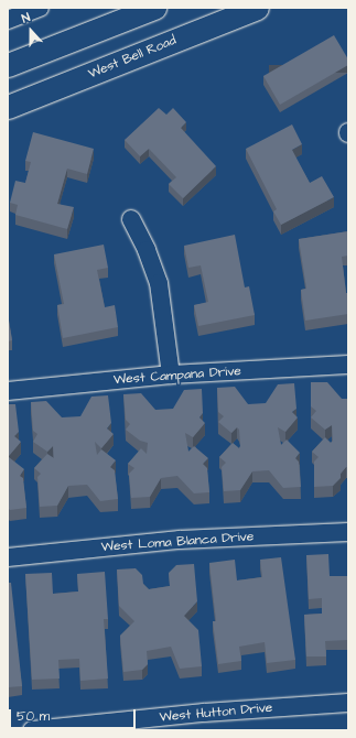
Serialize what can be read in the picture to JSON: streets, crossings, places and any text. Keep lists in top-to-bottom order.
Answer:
{
  "streets": {
    "main road": ["West Bell Road"],
    "street": ["West Campana Drive", "West Loma Blanca Drive", "West Hutton Drive"]
  },
  "scale_bar": "50 m",
  "north": "top"
}
